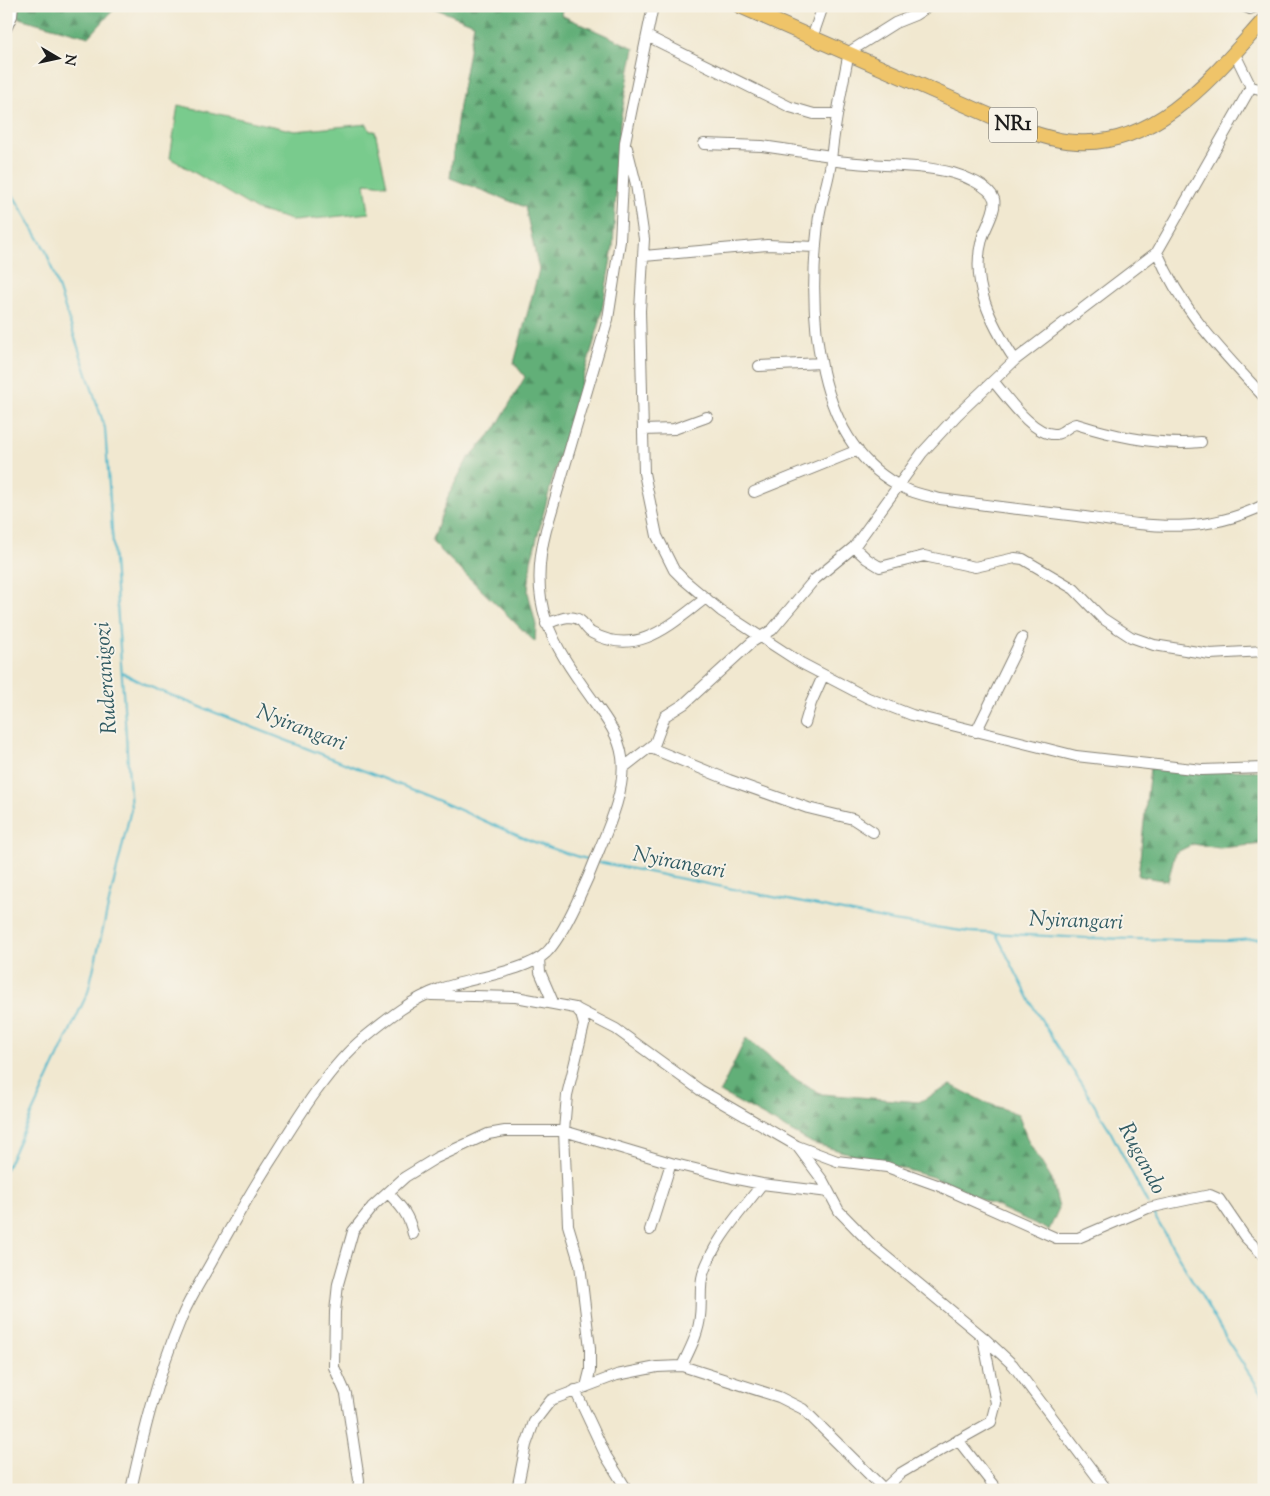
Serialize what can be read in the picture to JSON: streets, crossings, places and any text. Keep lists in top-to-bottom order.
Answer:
{
  "streets": {
    "highway": ["NR1"]
  },
  "water": ["Ruderanigozi", "Nyirangari", "Rugando"],
  "north": "right"
}
